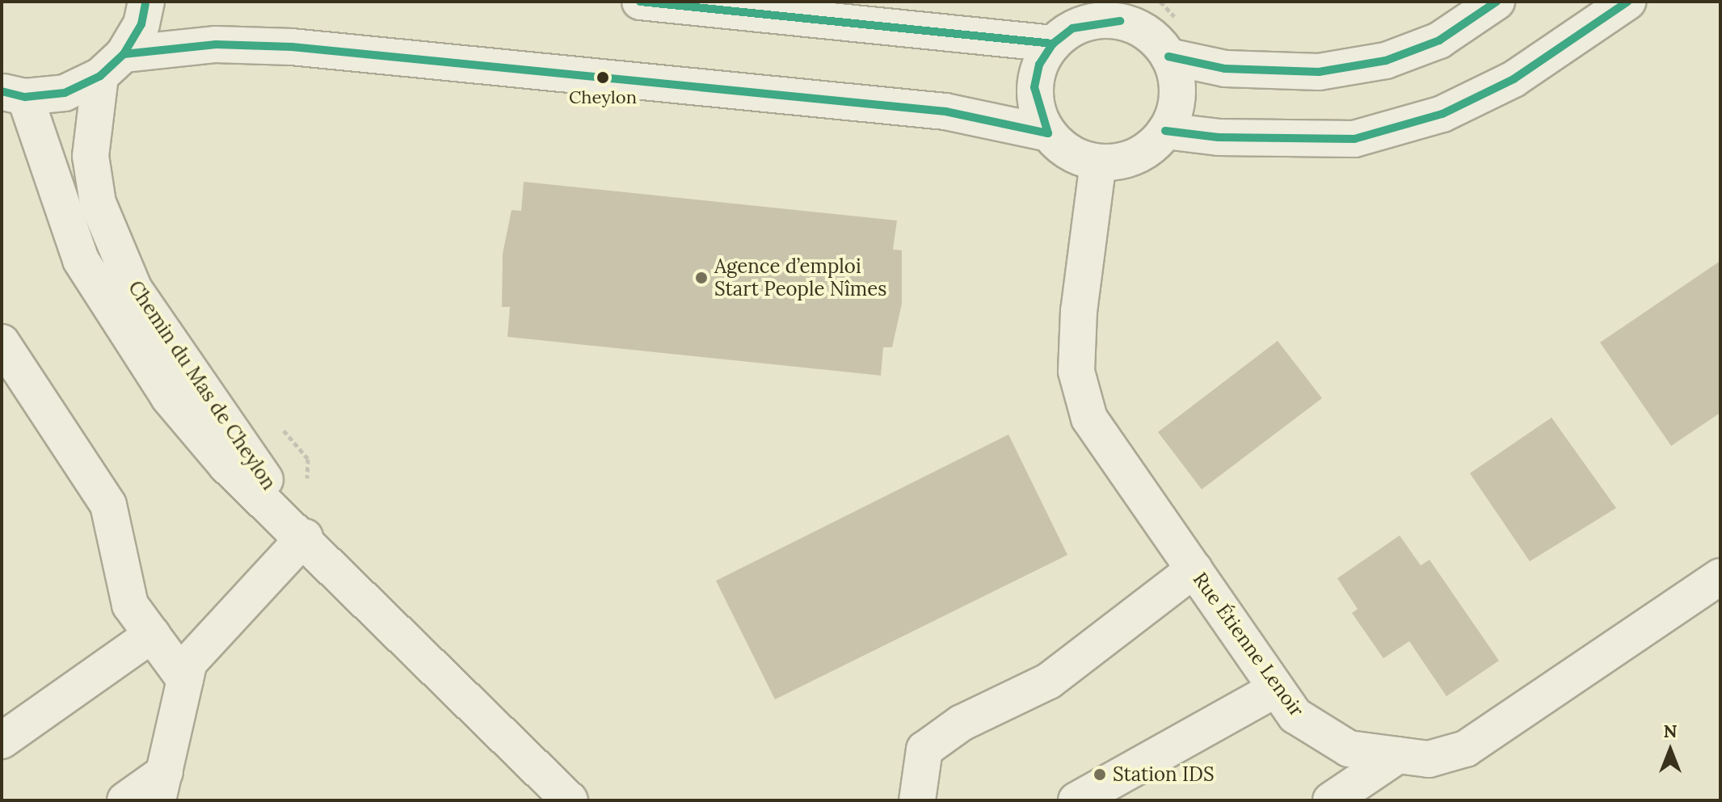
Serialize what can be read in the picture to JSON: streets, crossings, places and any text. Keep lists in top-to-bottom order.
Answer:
{
  "streets": {
    "street": ["Chemin du Mas de Cheylon", "Rue Étienne Lenoir"]
  },
  "places": ["Cheylon", "Agence d’emploi Start People Nîmes", "Station IDS"],
  "north": "top"
}
